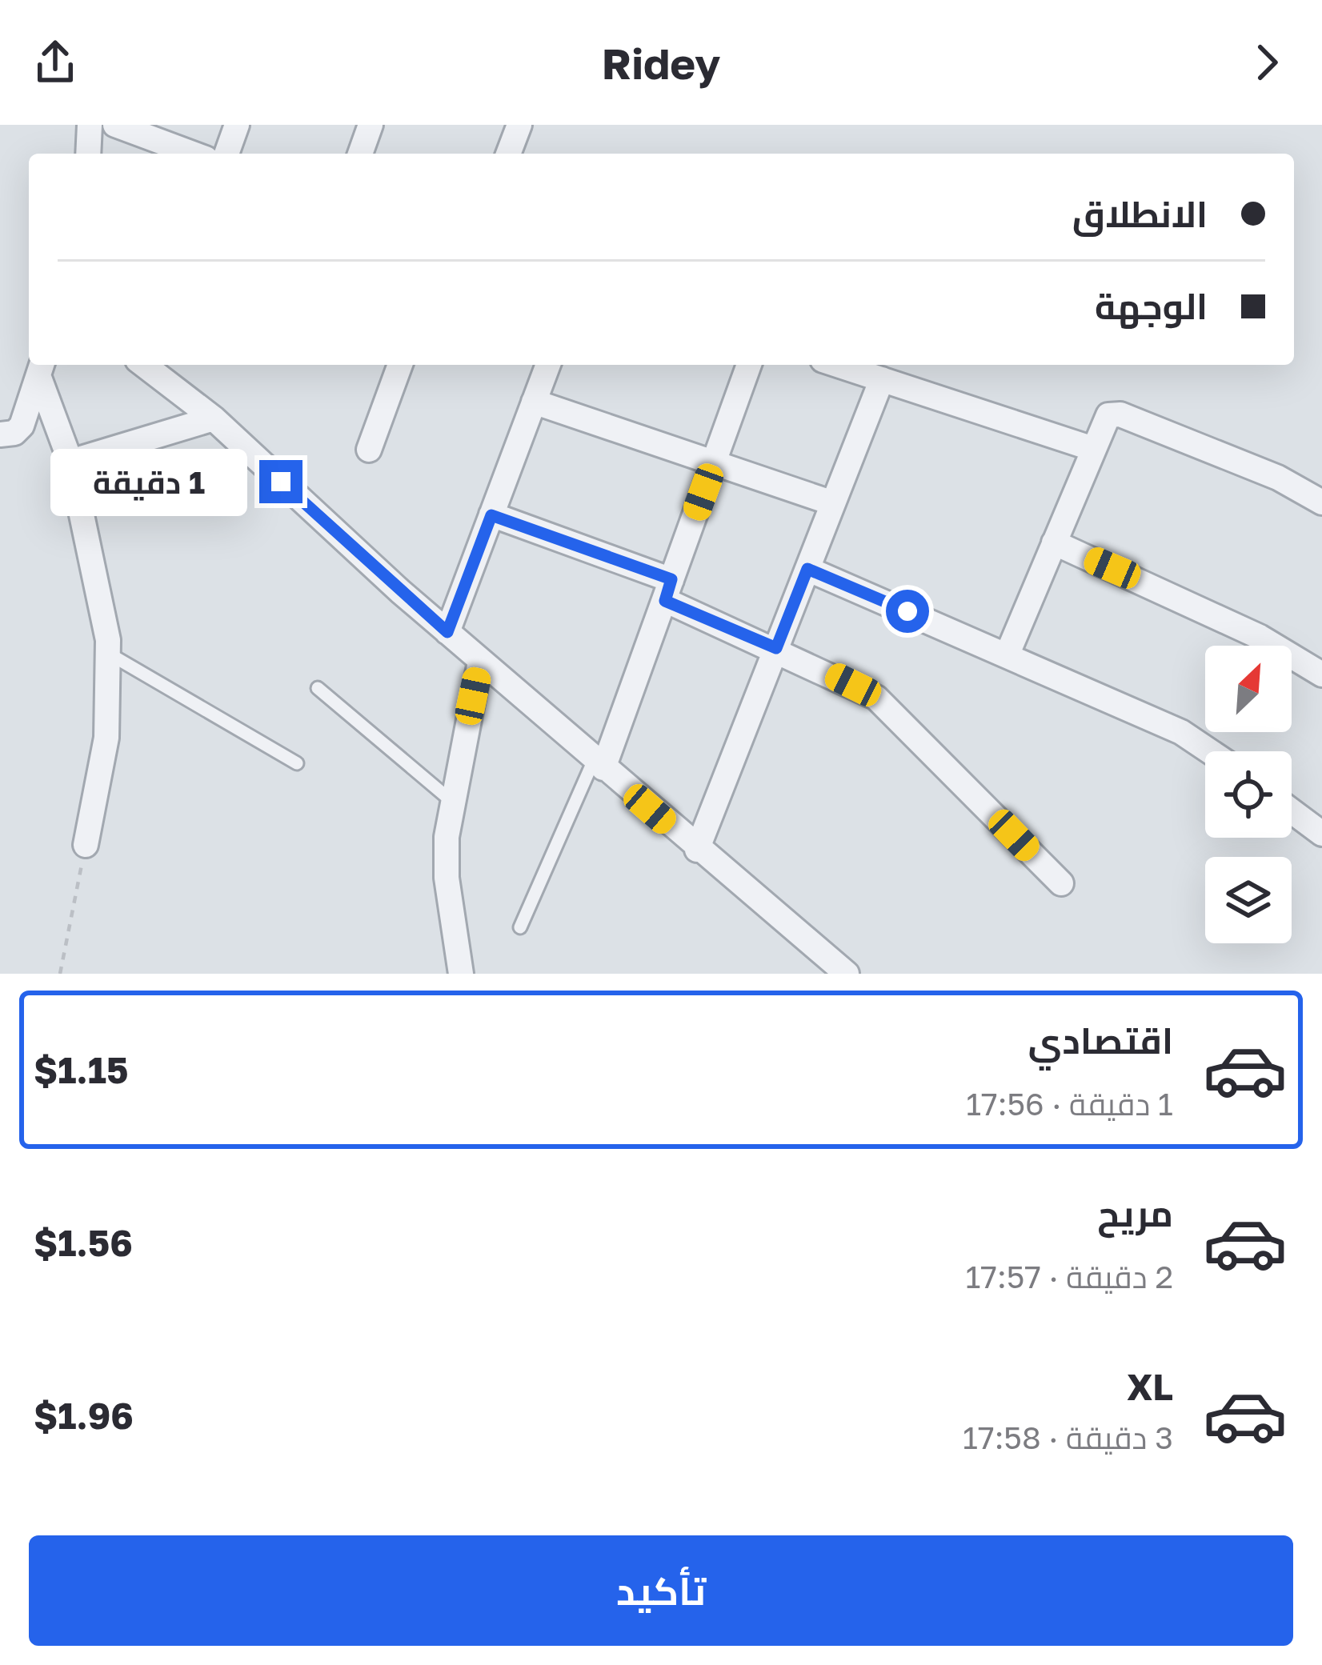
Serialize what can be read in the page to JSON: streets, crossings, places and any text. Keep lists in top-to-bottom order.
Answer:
{
  "north": "top right",
  "page": {
    "header": "Ridey",
    "banner": ["الانطلاق", "الوجهة"],
    "bubble": "1 دقيقة",
    "list": [
      {
        "name": "اقتصادي",
        "note": "1 دقيقة · 17:56",
        "value": "$1.15"
      },
      {
        "name": "مريح",
        "note": "2 دقيقة · 17:57",
        "value": "$1.56"
      },
      {
        "name": "XL",
        "note": "3 دقيقة · 17:58",
        "value": "$1.96"
      }
    ],
    "buttons": "تأكيد"
  }
}
